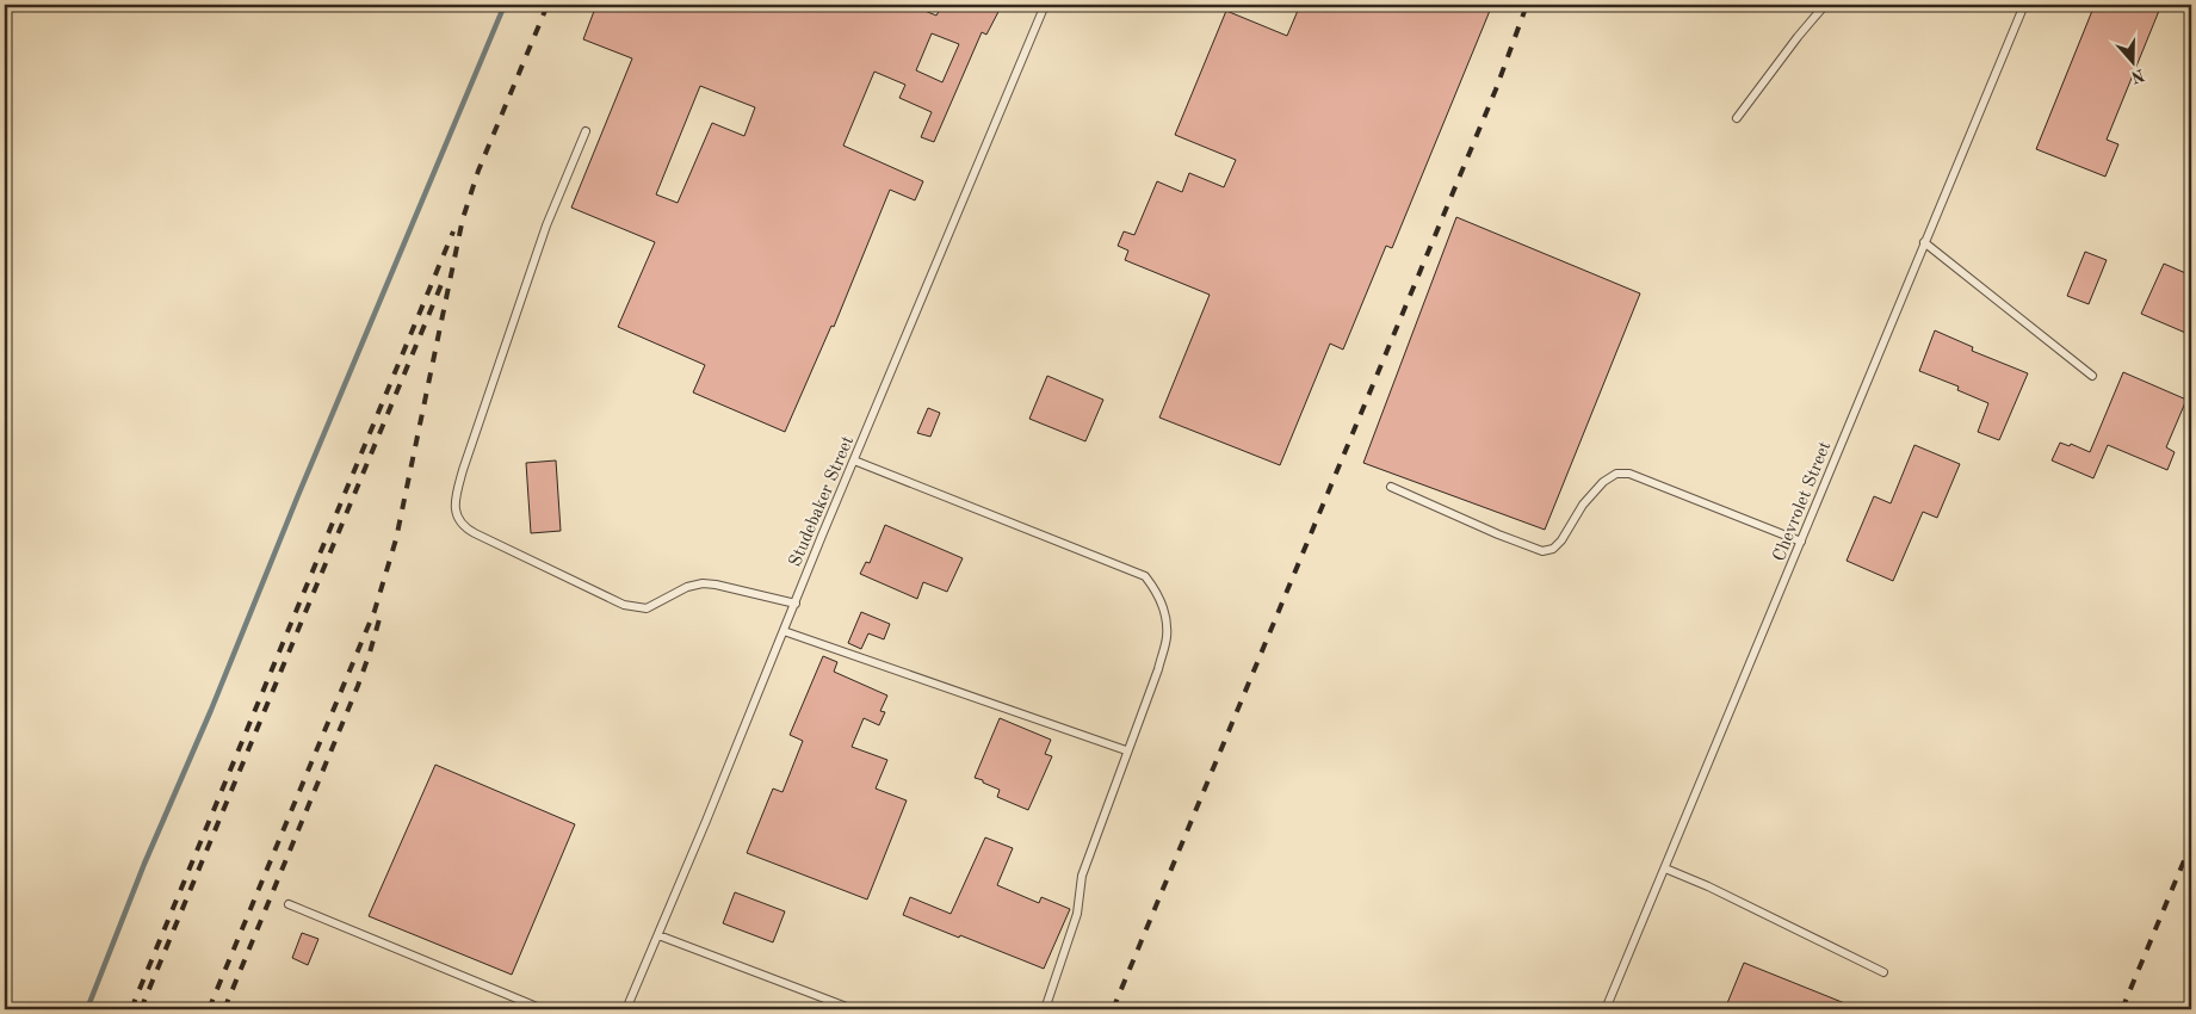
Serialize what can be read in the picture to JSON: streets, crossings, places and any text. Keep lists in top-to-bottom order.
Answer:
{
  "streets": {
    "lane": ["Studebaker Street", "Chevrolet Street"]
  },
  "north": "bottom"
}
